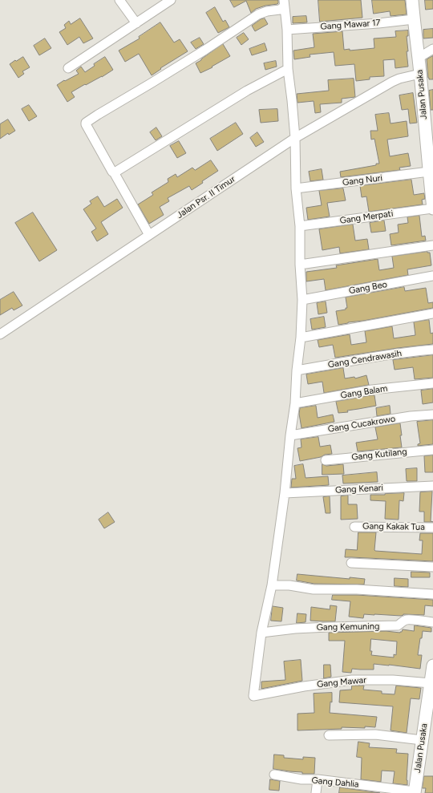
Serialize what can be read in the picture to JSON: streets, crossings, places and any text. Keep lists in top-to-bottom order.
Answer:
{
  "streets": {
    "main road": ["Jalan Pusaka"],
    "street": [
      "Gang Mawar 17",
      "Gang Nuri",
      "Jalan Psr. II Timur",
      "Gang Merpati",
      "Gang Beo",
      "Gang Cendrawasih",
      "Gang Balam",
      "Gang Cucakrowo",
      "Gang Kutilang",
      "Gang Kenari",
      "Gang Kakak Tua",
      "Gang Kemuning",
      "Gang Mawar",
      "Gang Dahlia"
    ]
  },
  "crossings": [
    ["Gang Mawar 17", "Jalan Pusaka"],
    ["Jalan Pusaka", "Gang Nuri"],
    ["Jalan Pusaka", "Jalan Psr. II Timur"],
    ["Jalan Pusaka", "Gang Merpati"],
    ["Jalan Pusaka", "Gang Mawar"],
    ["Jalan Pusaka", "Gang Dahlia"],
    ["Gang Kemuning", "Gang Mawar"]
  ]
}
